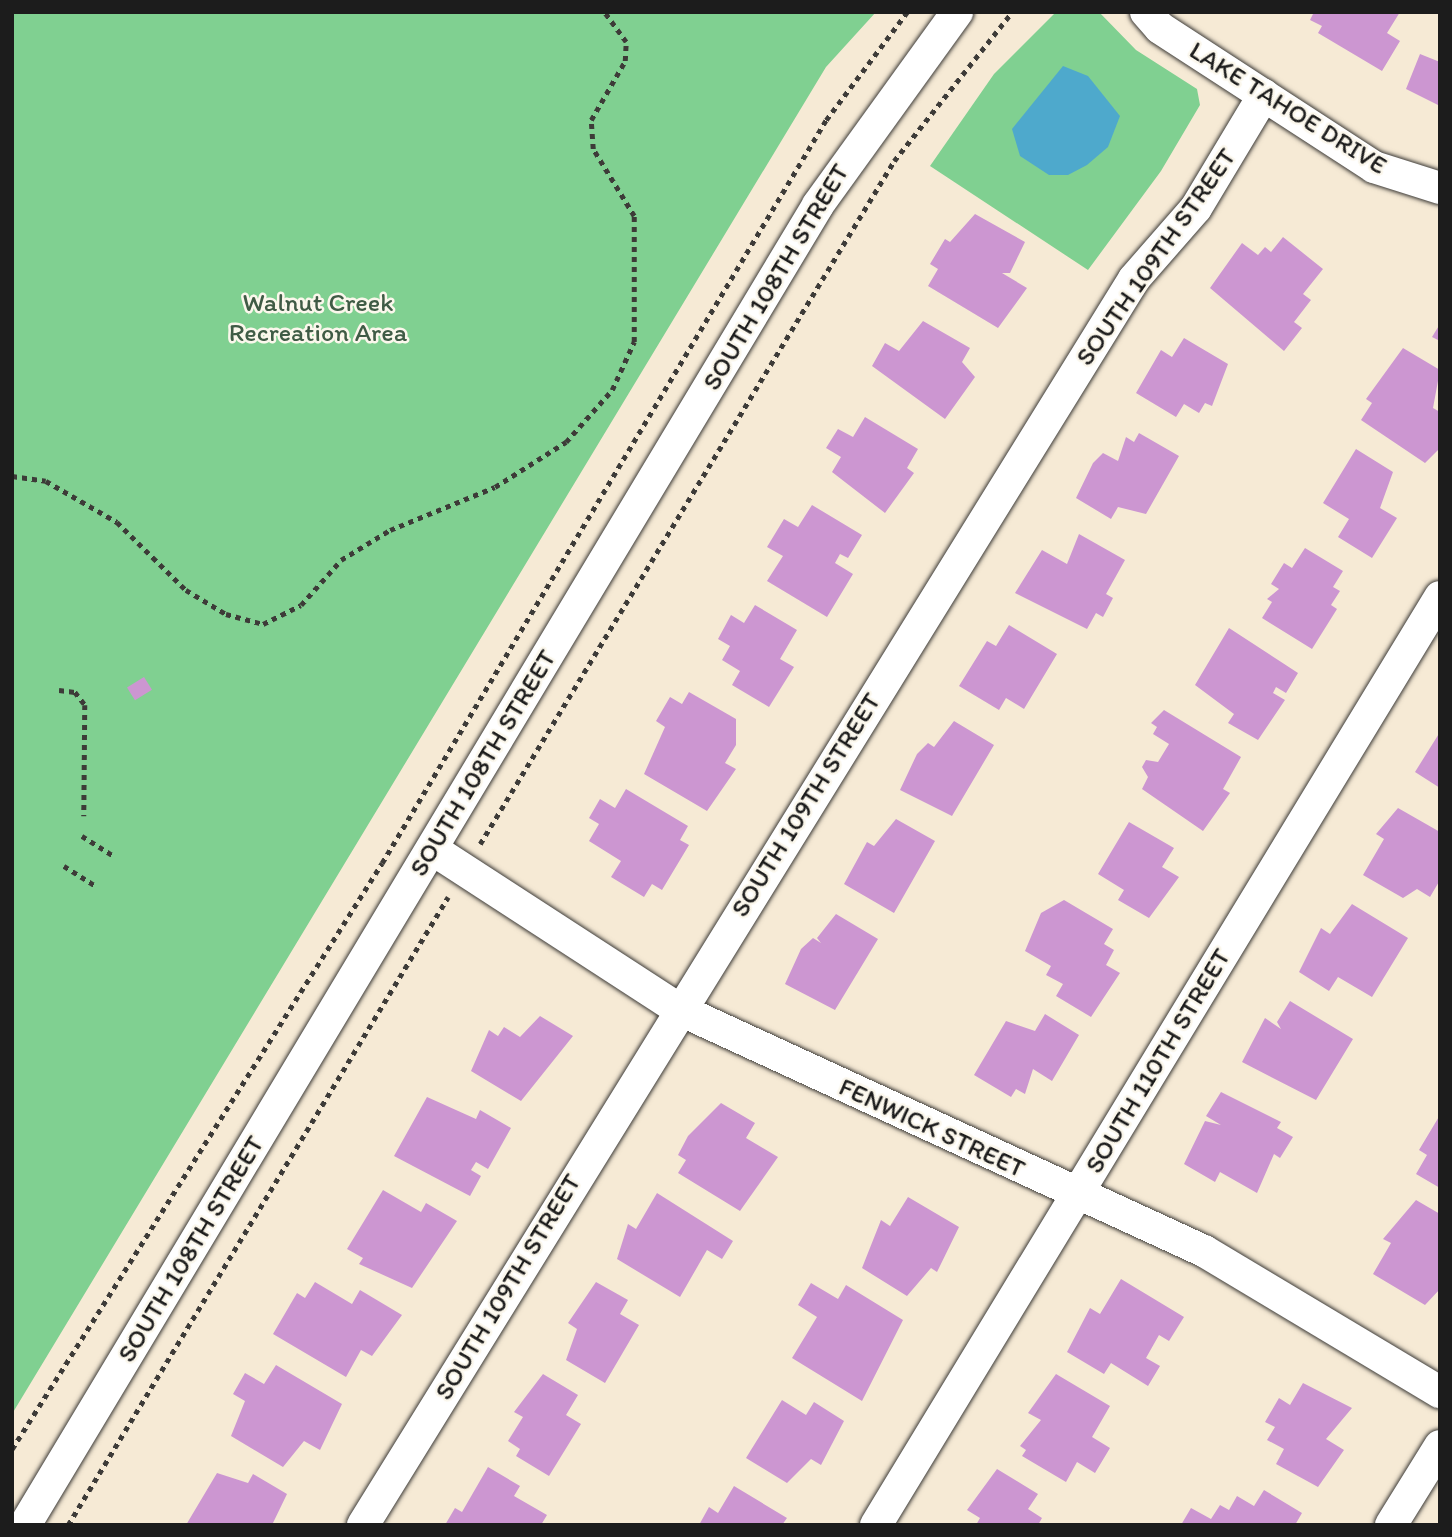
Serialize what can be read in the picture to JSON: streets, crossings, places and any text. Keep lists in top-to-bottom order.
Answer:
{
  "streets": {
    "street": [
      "LAKE TAHOE DRIVE",
      "SOUTH 109TH STREET",
      "SOUTH 108TH STREET",
      "SOUTH 110TH STREET",
      "FENWICK STREET"
    ]
  },
  "crossings": [
    ["LAKE TAHOE DRIVE", "SOUTH 109TH STREET"],
    ["SOUTH 109TH STREET", "FENWICK STREET"],
    ["SOUTH 108TH STREET", "FENWICK STREET"],
    ["SOUTH 110TH STREET", "FENWICK STREET"]
  ],
  "parks": ["Walnut Creek Recreation Area"]
}
